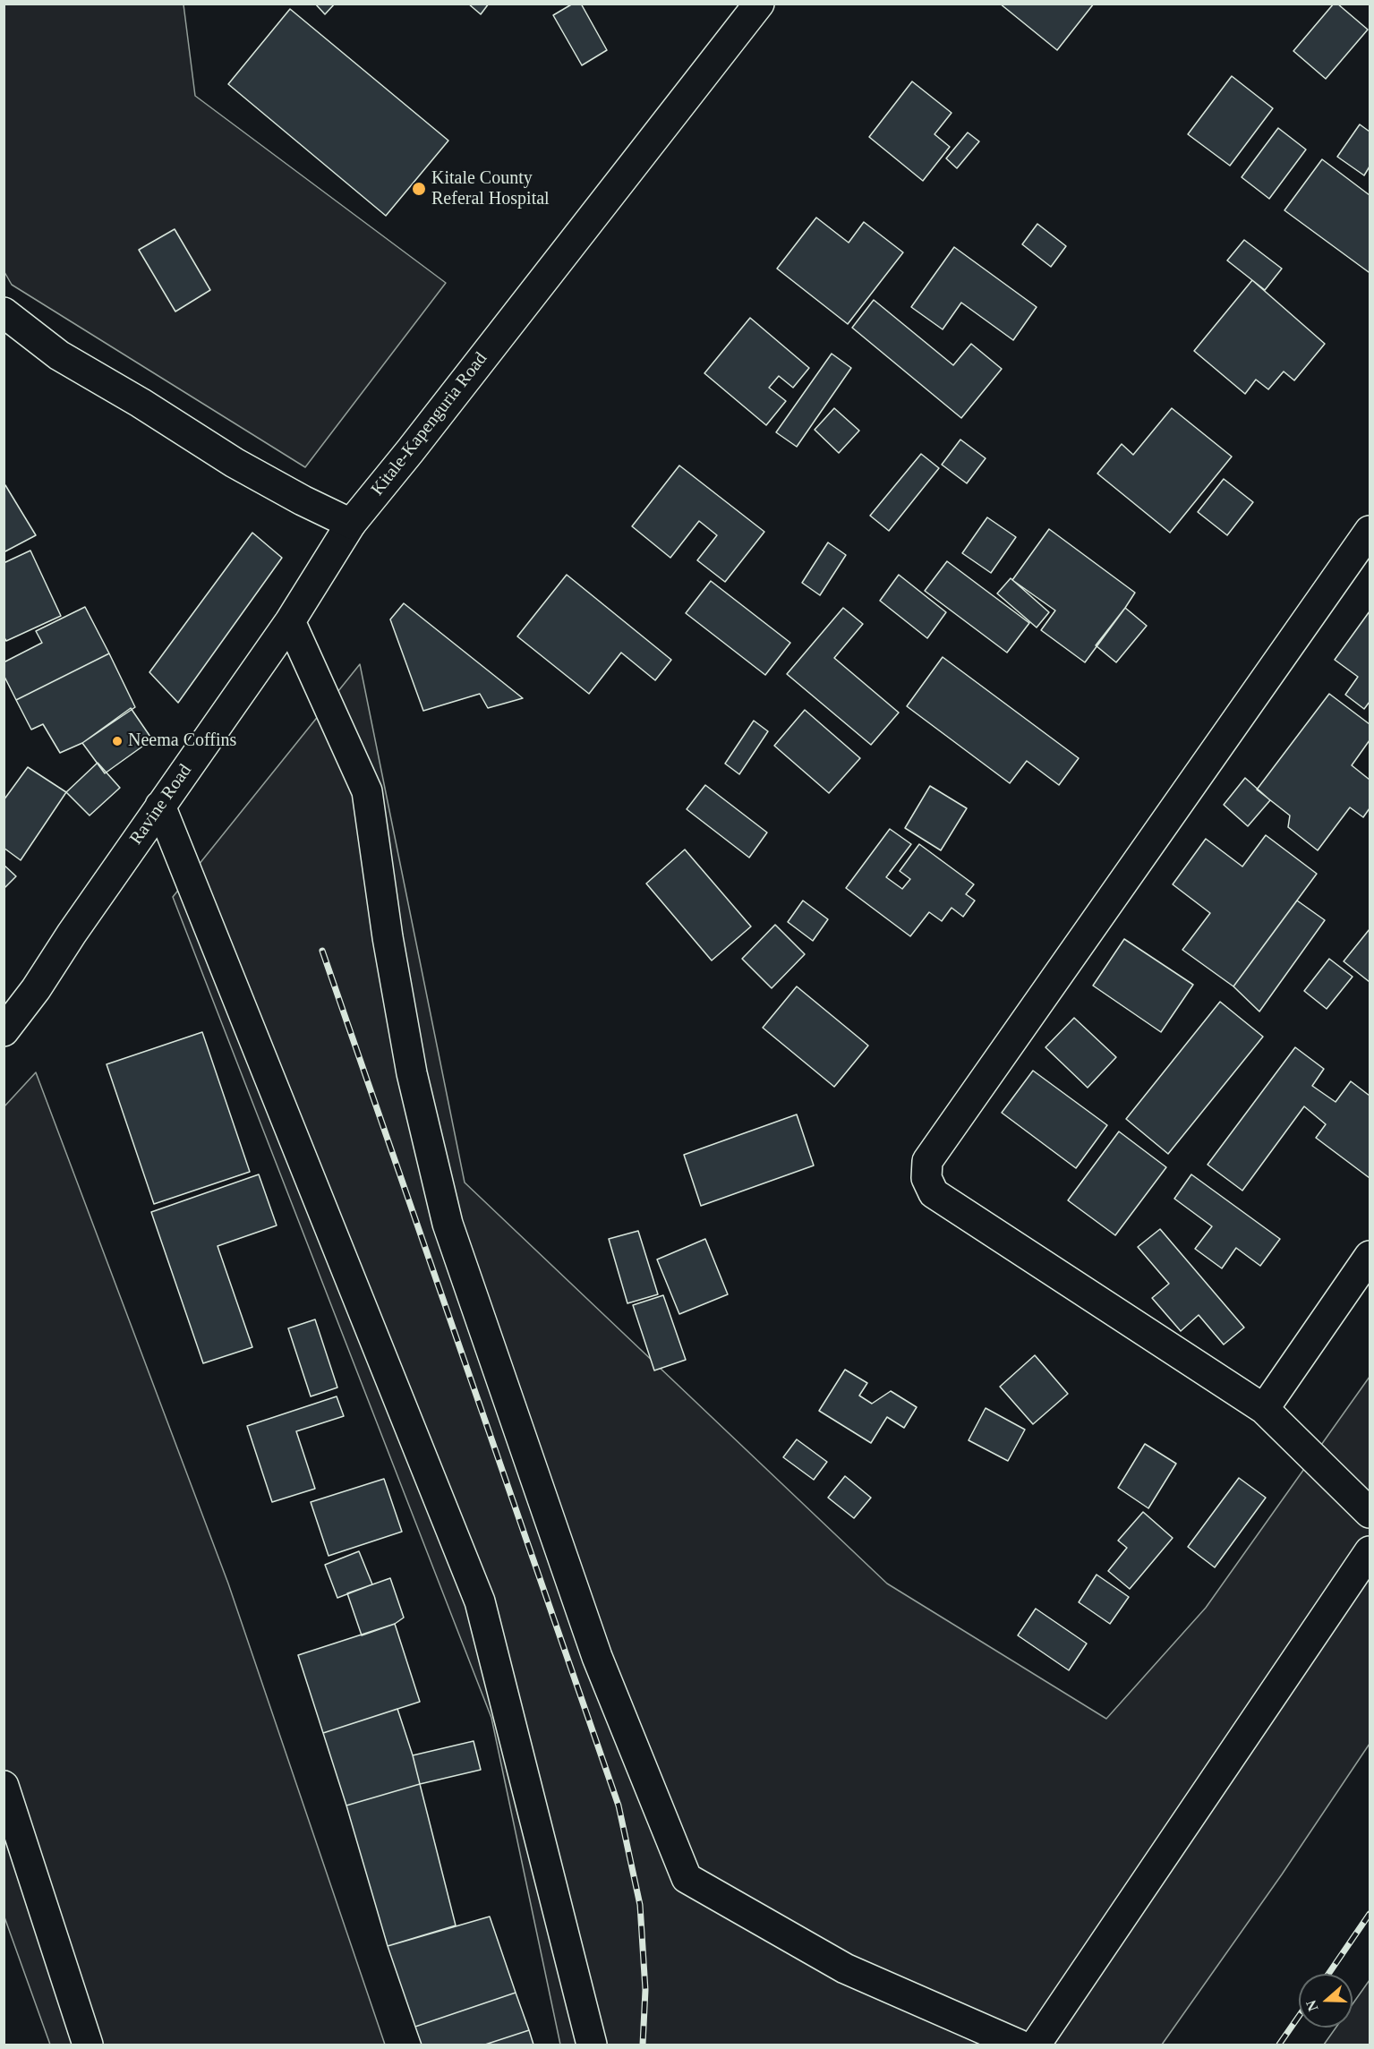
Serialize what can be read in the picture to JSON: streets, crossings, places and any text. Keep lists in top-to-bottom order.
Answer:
{
  "streets": {
    "main road": ["Kitale-Kapenguria Road", "Ravine Road"]
  },
  "crossings": [
    ["Kitale-Kapenguria Road", "Ravine Road"]
  ],
  "places": ["Kitale County Referal Hospital", "Neema Coffins"],
  "north": "left"
}
